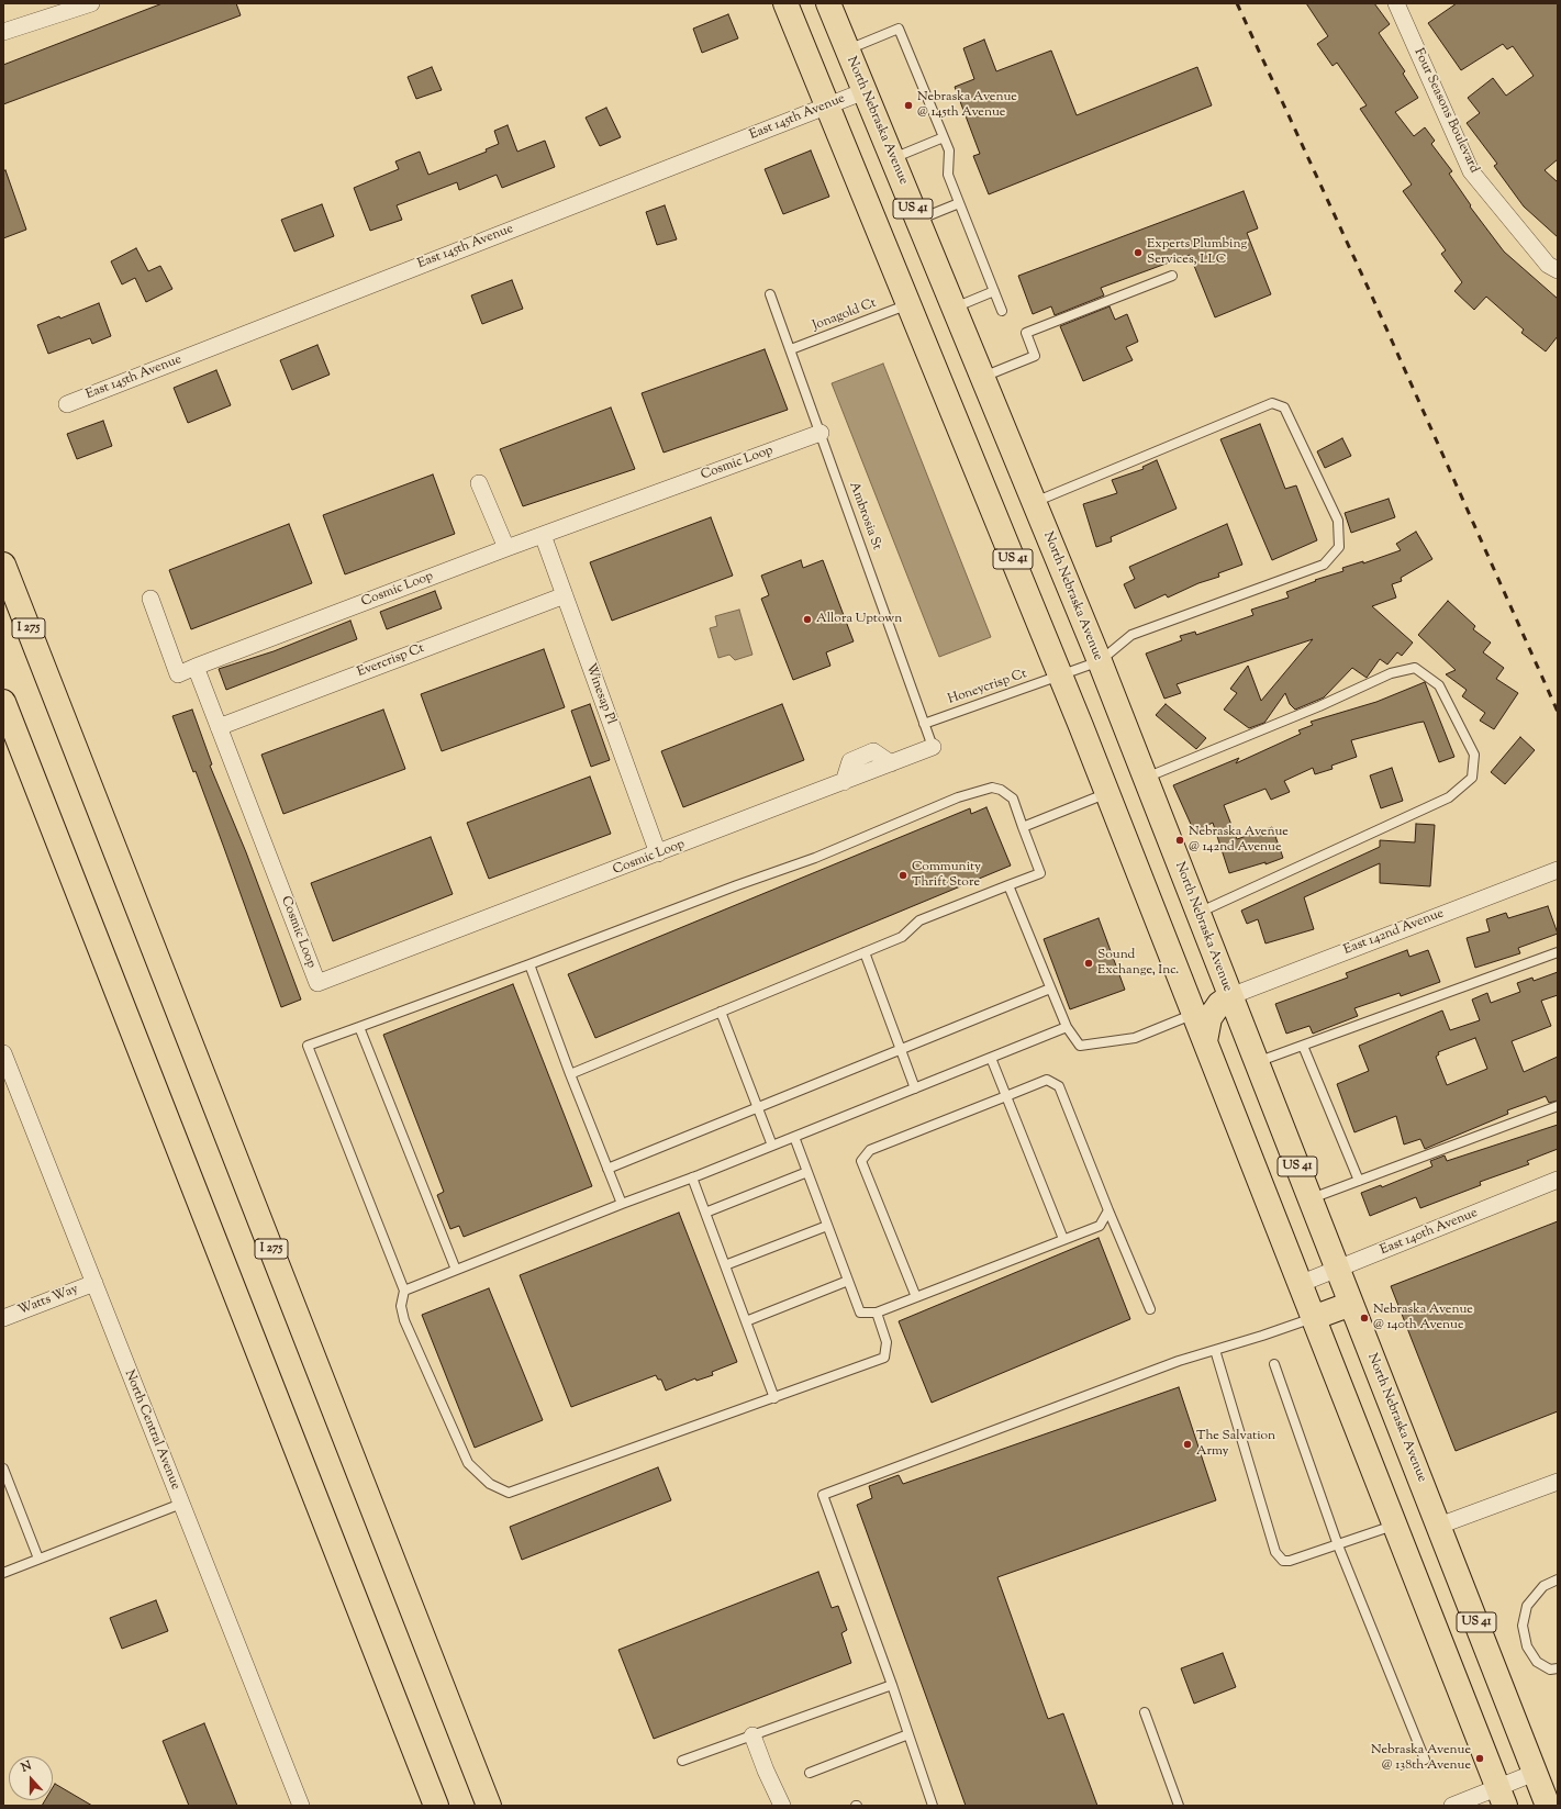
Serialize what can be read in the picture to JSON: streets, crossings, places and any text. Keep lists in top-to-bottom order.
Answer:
{
  "streets": {
    "main road": ["North Nebraska Avenue", "US 41", "I 275"],
    "street": [
      "Four Seasons Boulevard",
      "East 145th Avenue",
      "Cosmic Loop",
      "Evercrisp Ct",
      "Winesap Pl",
      "East 142nd Avenue",
      "East 140th Avenue",
      "Watts Way",
      "North Central Avenue"
    ],
    "lane": ["Jonagold Ct", "Ambrosia St", "Honeycrisp Ct"]
  },
  "crossings": [
    ["East 145th Avenue", "North Nebraska Avenue"],
    ["East 145th Avenue", "US 41"],
    ["North Nebraska Avenue", "Honeycrisp Ct"],
    ["North Nebraska Avenue", "East 142nd Avenue"],
    ["North Nebraska Avenue", "East 140th Avenue"],
    ["US 41", "Jonagold Ct"],
    ["US 41", "Honeycrisp Ct"],
    ["US 41", "East 140th Avenue"],
    ["Jonagold Ct", "Ambrosia St"],
    ["Cosmic Loop", "Ambrosia St"],
    ["Cosmic Loop", "Evercrisp Ct"],
    ["Cosmic Loop", "Winesap Pl"],
    ["Ambrosia St", "Honeycrisp Ct"],
    ["Evercrisp Ct", "Winesap Pl"],
    ["Watts Way", "North Central Avenue"]
  ],
  "places": [
    "Nebraska Avenue @ 145th Avenue",
    "Experts Plumbing Services, LLC",
    "Allora Uptown",
    "Nebraska Avenue @ 142nd Avenue",
    "Community Thrift Store",
    "Sound Exchange, Inc.",
    "Nebraska Avenue @ 140th Avenue",
    "The Salvation Army",
    "Nebraska Avenue @ 138th Avenue"
  ],
  "north": "top"
}
